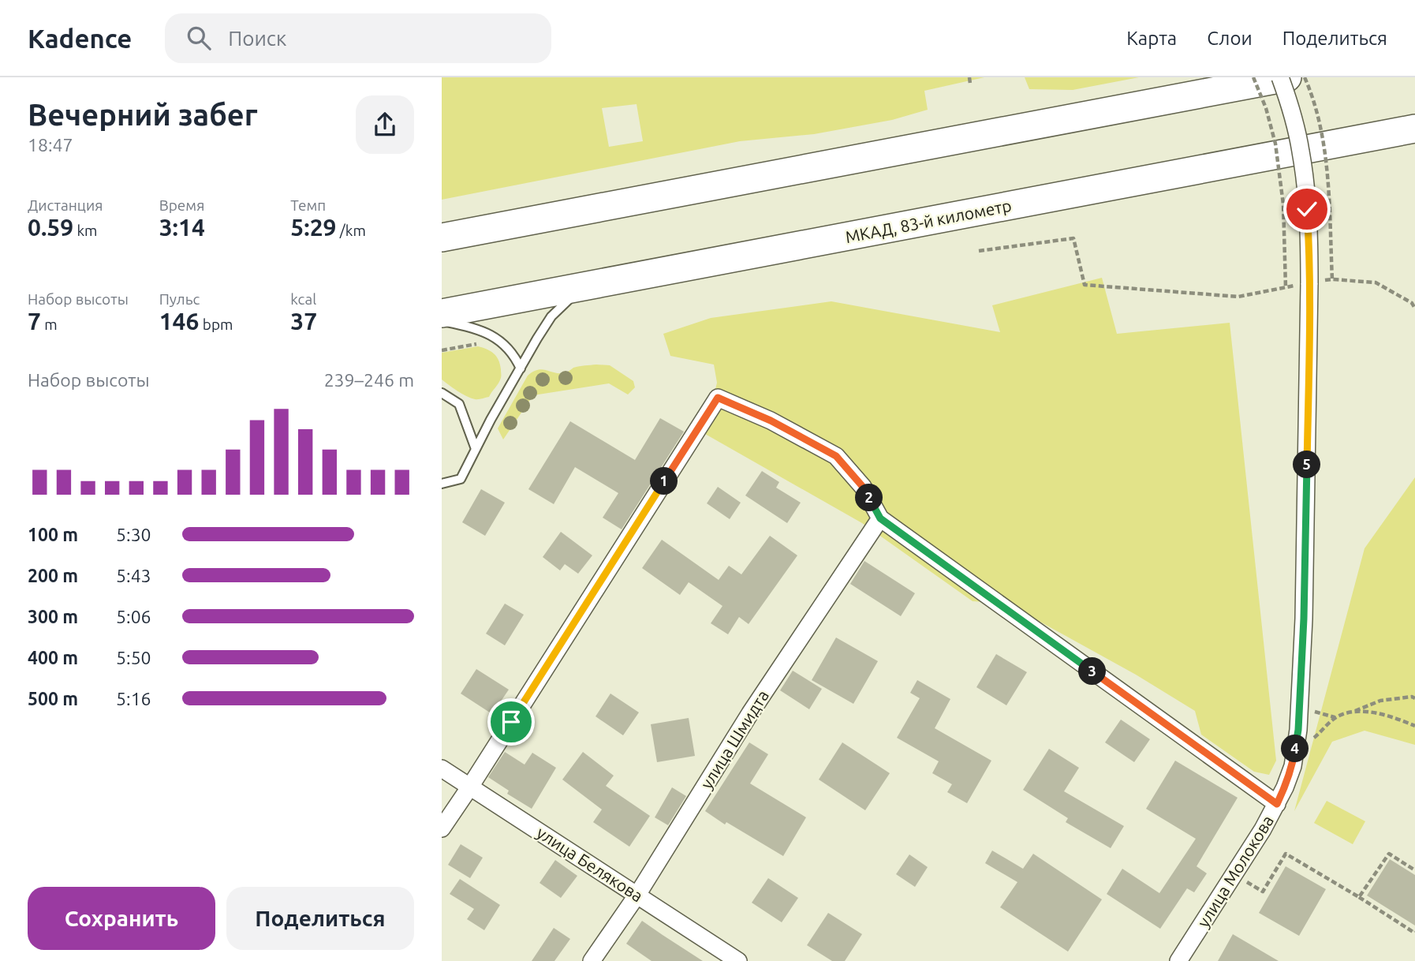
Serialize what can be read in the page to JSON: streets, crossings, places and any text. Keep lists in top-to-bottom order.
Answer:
{
  "streets": {
    "highway": ["МКАД, 83-й километр"],
    "street": ["улица Шмидта", "улица Белякова", "улица Молокова"]
  },
  "crossings": [
    ["улица Шмидта", "улица Белякова"]
  ],
  "page": {
    "header": "Kadence",
    "search": "Поиск",
    "nav": ["Карта", "Слои", "Поделиться"],
    "heading": ["Вечерний забег", "18:47"],
    "stats": [
      ["Дистанция", "0.59 km"],
      ["Время", "3:14"],
      ["Темп", "5:29 /km"],
      ["Набор высоты", "7 m"],
      ["Пульс", "146 bpm"],
      ["kcal", "37"]
    ],
    "chart": ["Набор высоты", "239–246 m"],
    "pins": [
      "5",
      "1",
      "2",
      "3",
      "4"
    ],
    "list": [
      {
        "name": "100 m",
        "note": "5:30"
      },
      {
        "name": "200 m",
        "note": "5:43"
      },
      {
        "name": "300 m",
        "note": "5:06"
      },
      {
        "name": "400 m",
        "note": "5:50"
      },
      {
        "name": "500 m",
        "note": "5:16"
      }
    ],
    "buttons": ["Сохранить", "Поделиться"]
  }
}
